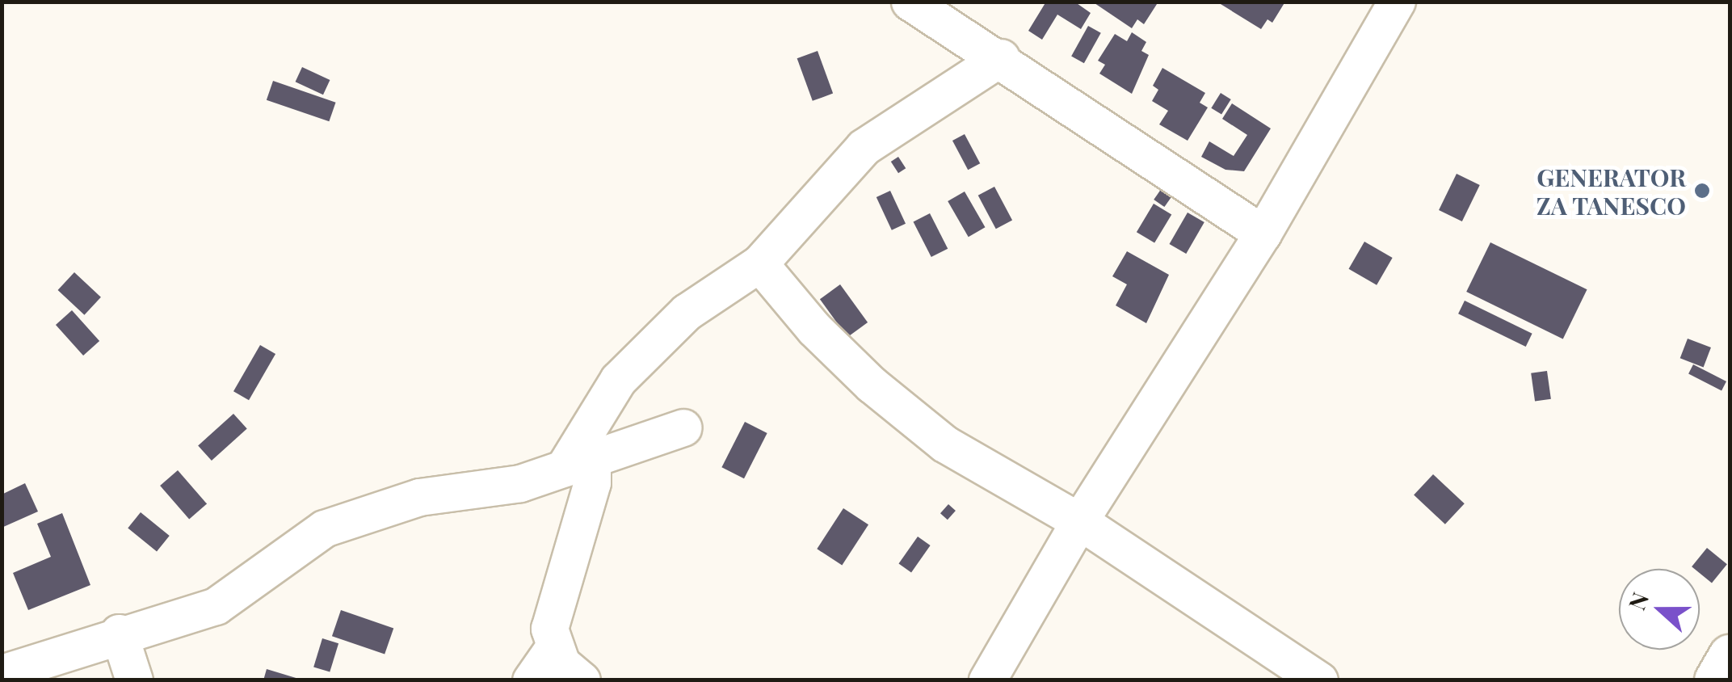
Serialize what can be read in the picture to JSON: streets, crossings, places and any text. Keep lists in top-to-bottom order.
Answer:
{
  "places": ["GENERATOR ZA TANESCO"],
  "north": "left"
}
